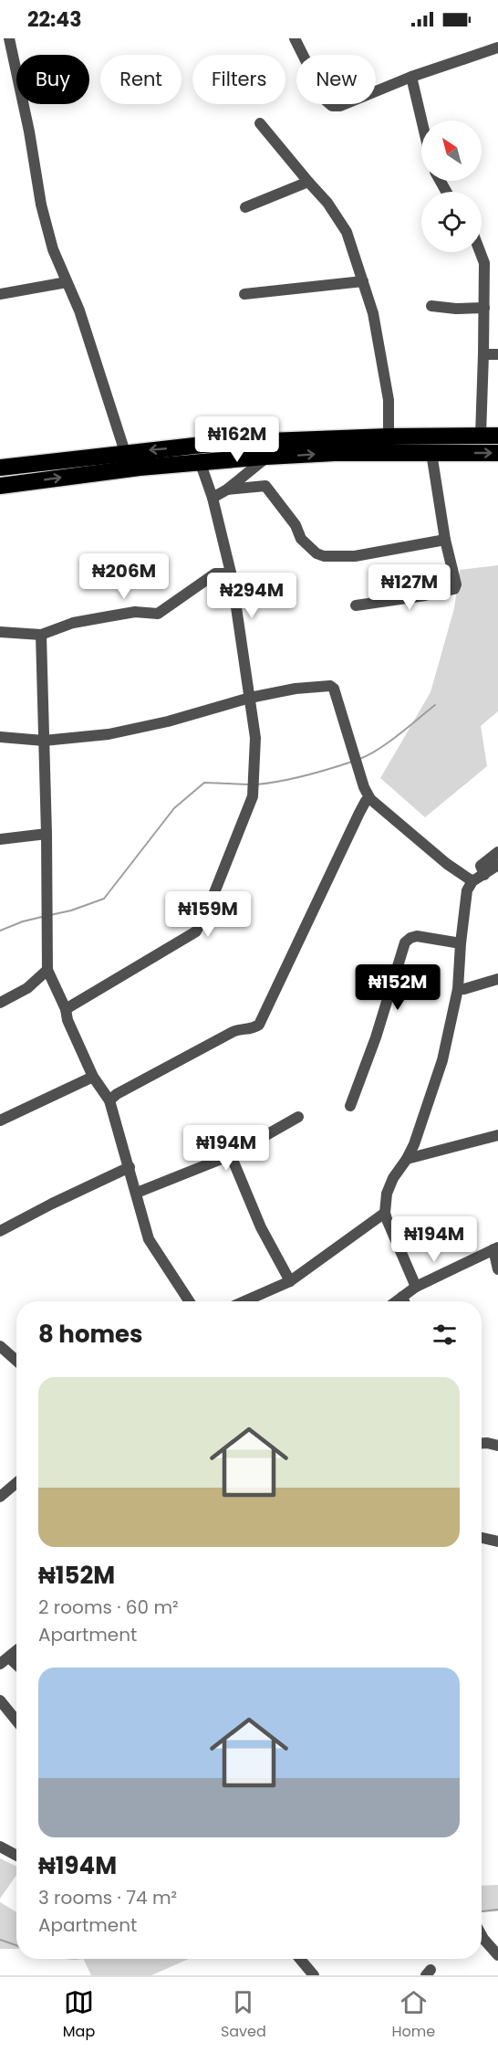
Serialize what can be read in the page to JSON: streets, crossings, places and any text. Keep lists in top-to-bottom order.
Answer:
{
  "north": "top left",
  "page": {
    "status": "22:43",
    "chip": [
      "Buy",
      "Rent",
      "Filters",
      "New"
    ],
    "price": [
      "₦162M",
      "₦206M",
      "₦127M",
      "₦294M",
      "₦159M",
      "₦152M",
      "₦194M",
      "₦194M"
    ],
    "heading": "8 homes",
    "list": [
      {
        "name": "₦152M",
        "note": "2 rooms · 60 m² · Apartment"
      },
      {
        "name": "₦194M",
        "note": "3 rooms · 74 m² · Apartment"
      }
    ],
    "tabs": ["Map", "Saved", "Home"]
  }
}
